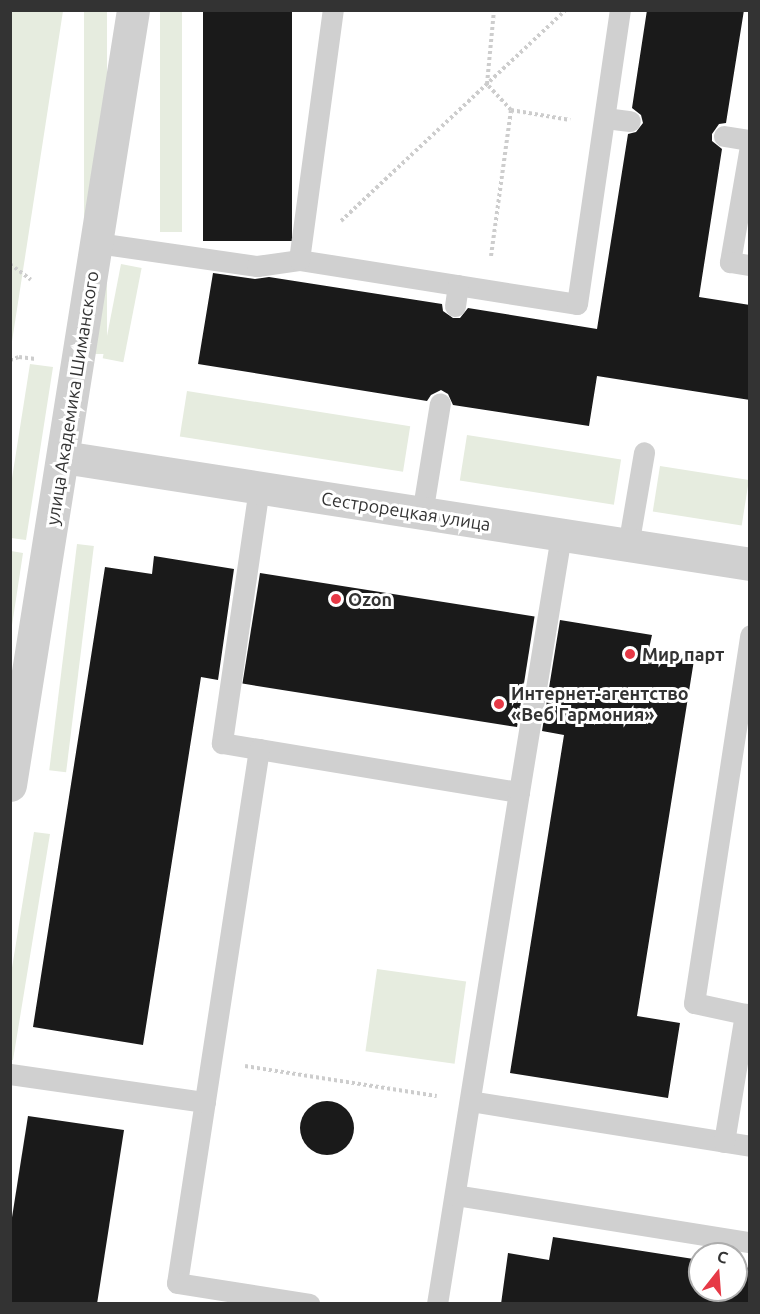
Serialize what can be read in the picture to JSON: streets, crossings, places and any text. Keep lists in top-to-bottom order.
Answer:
{
  "streets": {
    "street": ["улица Академика Шиманского", "Сестрорецкая улица"]
  },
  "crossings": [
    ["улица Академика Шиманского", "Сестрорецкая улица"]
  ],
  "places": ["Ozon", "Мир парт", "Интернет-агентство «Веб Гармония»"],
  "north": "top"
}
